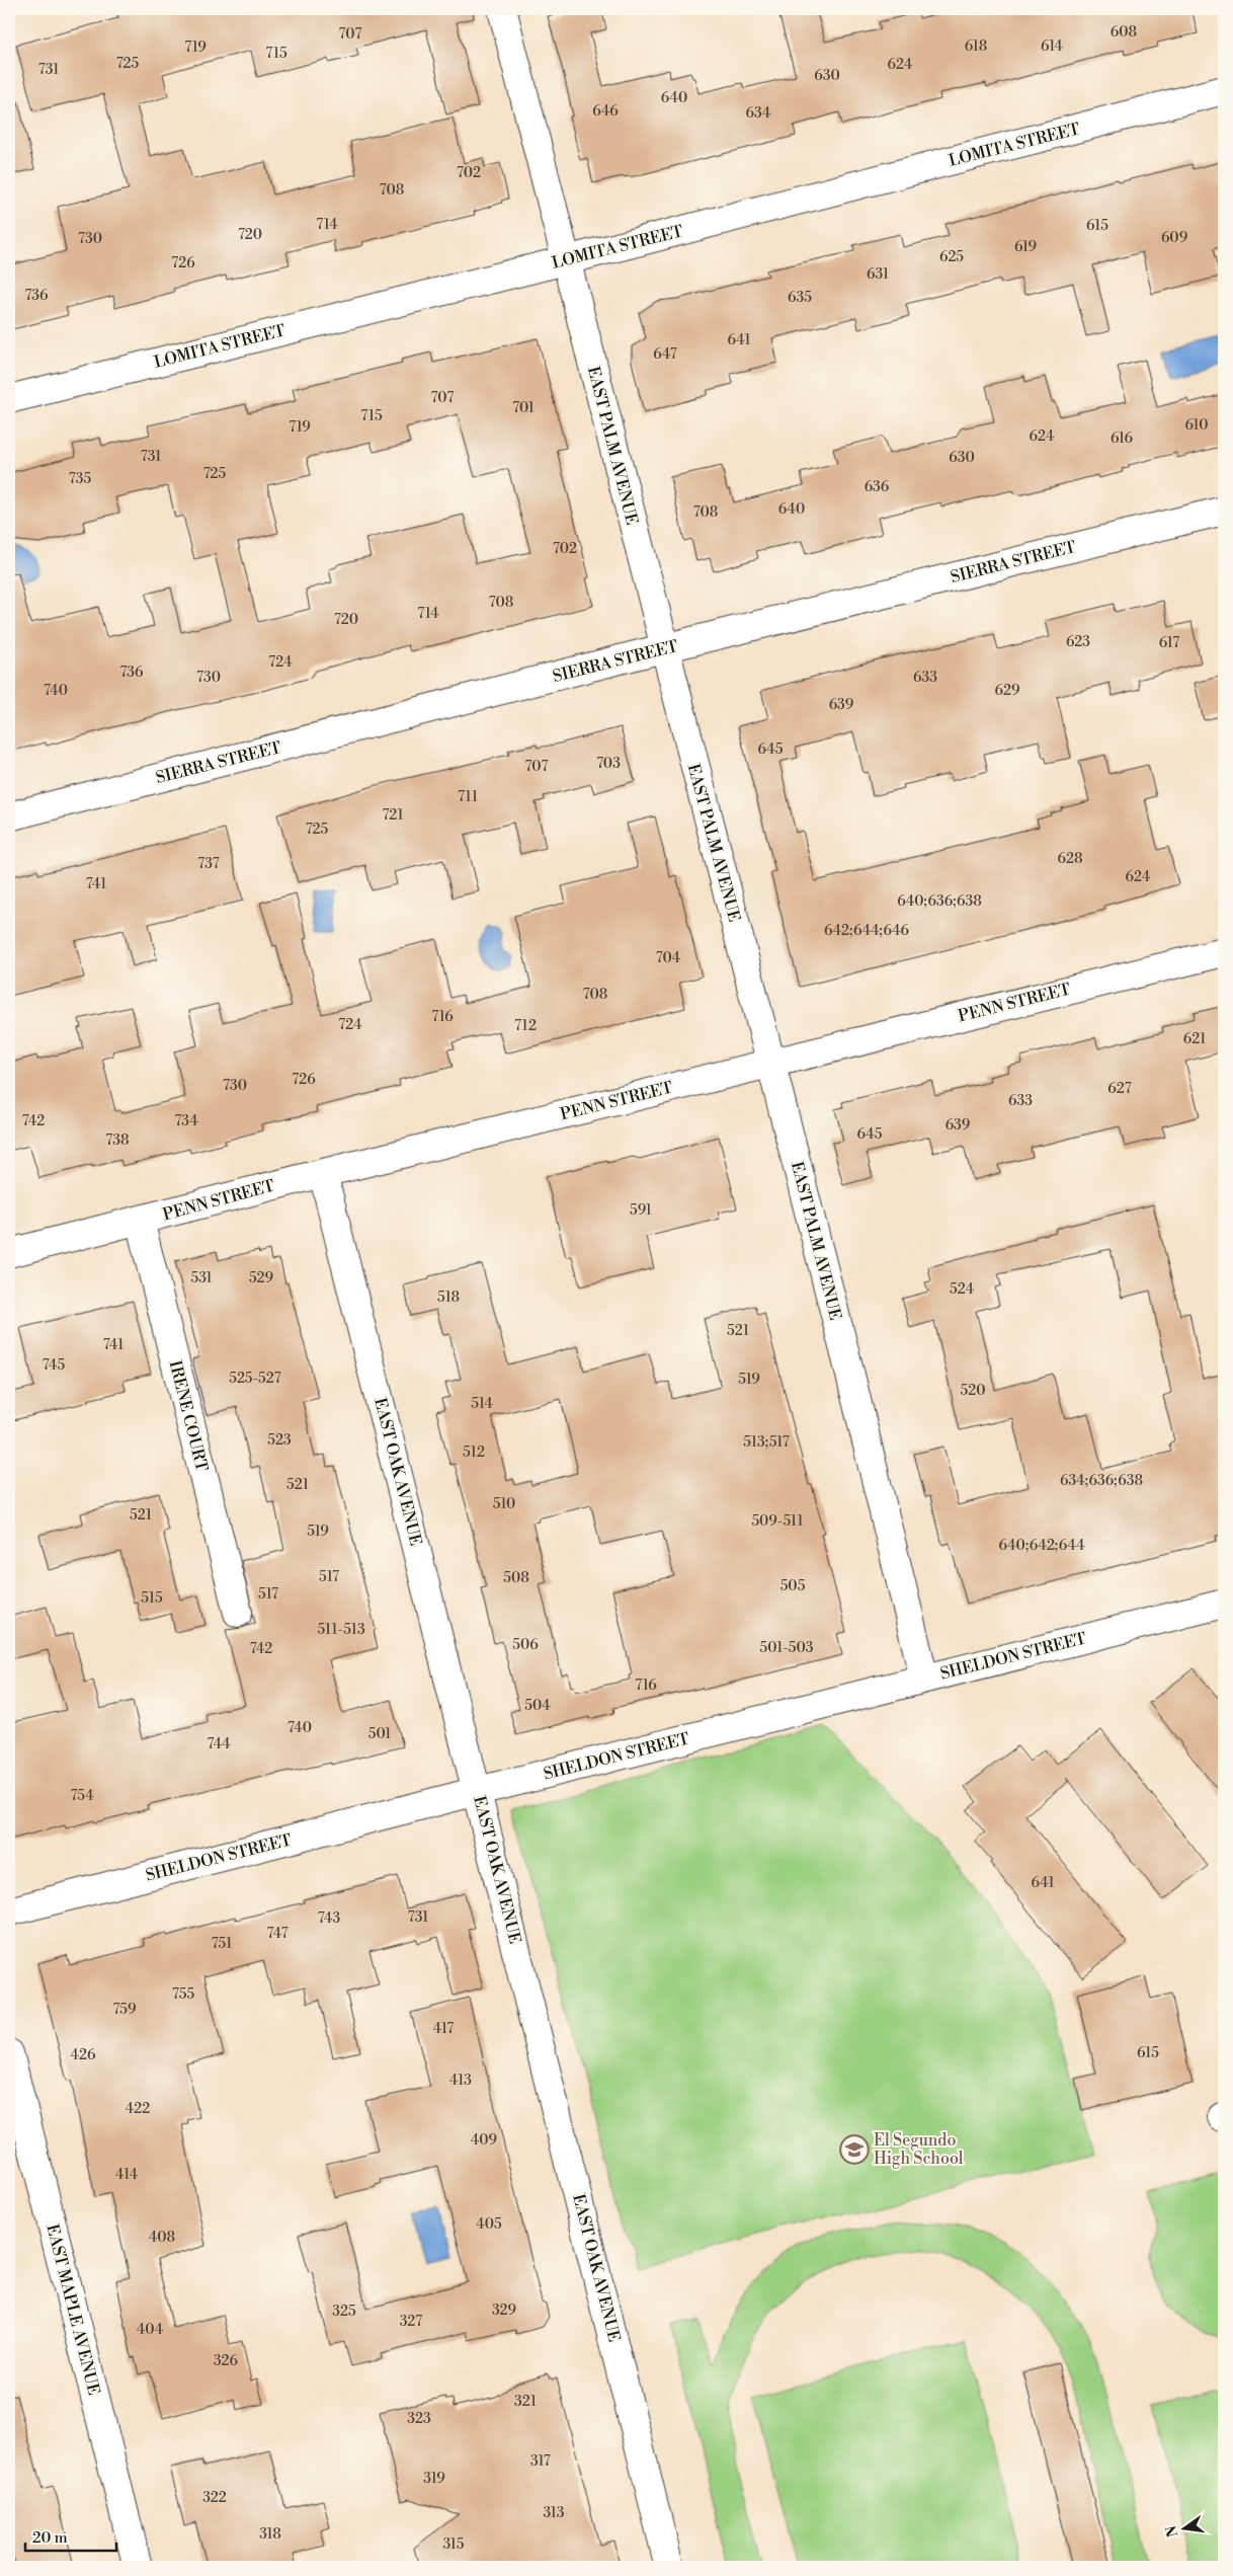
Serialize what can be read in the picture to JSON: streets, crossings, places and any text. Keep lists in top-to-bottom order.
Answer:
{
  "streets": {
    "street": [
      "LOMITA STREET",
      "EAST PALM AVENUE",
      "SIERRA STREET",
      "PENN STREET",
      "IRENE COURT",
      "EAST OAK AVENUE",
      "SHELDON STREET",
      "EAST MAPLE AVENUE"
    ]
  },
  "crossings": [
    ["LOMITA STREET", "EAST PALM AVENUE"],
    ["EAST PALM AVENUE", "SIERRA STREET"],
    ["EAST PALM AVENUE", "PENN STREET"],
    ["EAST PALM AVENUE", "SHELDON STREET"],
    ["PENN STREET", "IRENE COURT"],
    ["PENN STREET", "EAST OAK AVENUE"],
    ["EAST OAK AVENUE", "SHELDON STREET"]
  ],
  "places": {
    "school or university": ["El Segundo High School"]
  },
  "house_numbers": [
    "608",
    "707",
    "618",
    "614",
    "719",
    "715",
    "725",
    "624",
    "731",
    "630",
    "640",
    "646",
    "634",
    "702",
    "708",
    "714",
    "615",
    "720",
    "609",
    "730",
    "619",
    "625",
    "726",
    "631",
    "736",
    "635",
    "641",
    "647",
    "707",
    "701",
    "715",
    "610",
    "719",
    "624",
    "616",
    "731",
    "630",
    "725",
    "735",
    "636",
    "640",
    "708",
    "702",
    "708",
    "714",
    "720",
    "623",
    "617",
    "724",
    "736",
    "730",
    "633",
    "740",
    "629",
    "639",
    "645",
    "703",
    "707",
    "711",
    "721",
    "725",
    "628",
    "737",
    "624",
    "741",
    "640;636;638",
    "642;644;646",
    "704",
    "708",
    "716",
    "724",
    "712",
    "621",
    "726",
    "730",
    "627",
    "633",
    "742",
    "734",
    "639",
    "645",
    "738",
    "591",
    "531",
    "529",
    "524",
    "518",
    "521",
    "741",
    "745",
    "525-527",
    "519",
    "520",
    "514",
    "523",
    "513;517",
    "512",
    "634;636;638",
    "521",
    "510",
    "521",
    "509-511",
    "519",
    "640;642;644",
    "517",
    "508",
    "505",
    "517",
    "515",
    "511-513",
    "506",
    "501-503",
    "742",
    "716",
    "504",
    "740",
    "501",
    "744",
    "754",
    "641",
    "731",
    "743",
    "747",
    "751",
    "755",
    "759",
    "417",
    "615",
    "426",
    "413",
    "422",
    "409",
    "414",
    "405",
    "408",
    "329",
    "325",
    "327",
    "404",
    "326",
    "321",
    "323",
    "317",
    "319",
    "322",
    "313",
    "318",
    "315"
  ],
  "scale_bar": "20 m",
  "north": "left"
}
